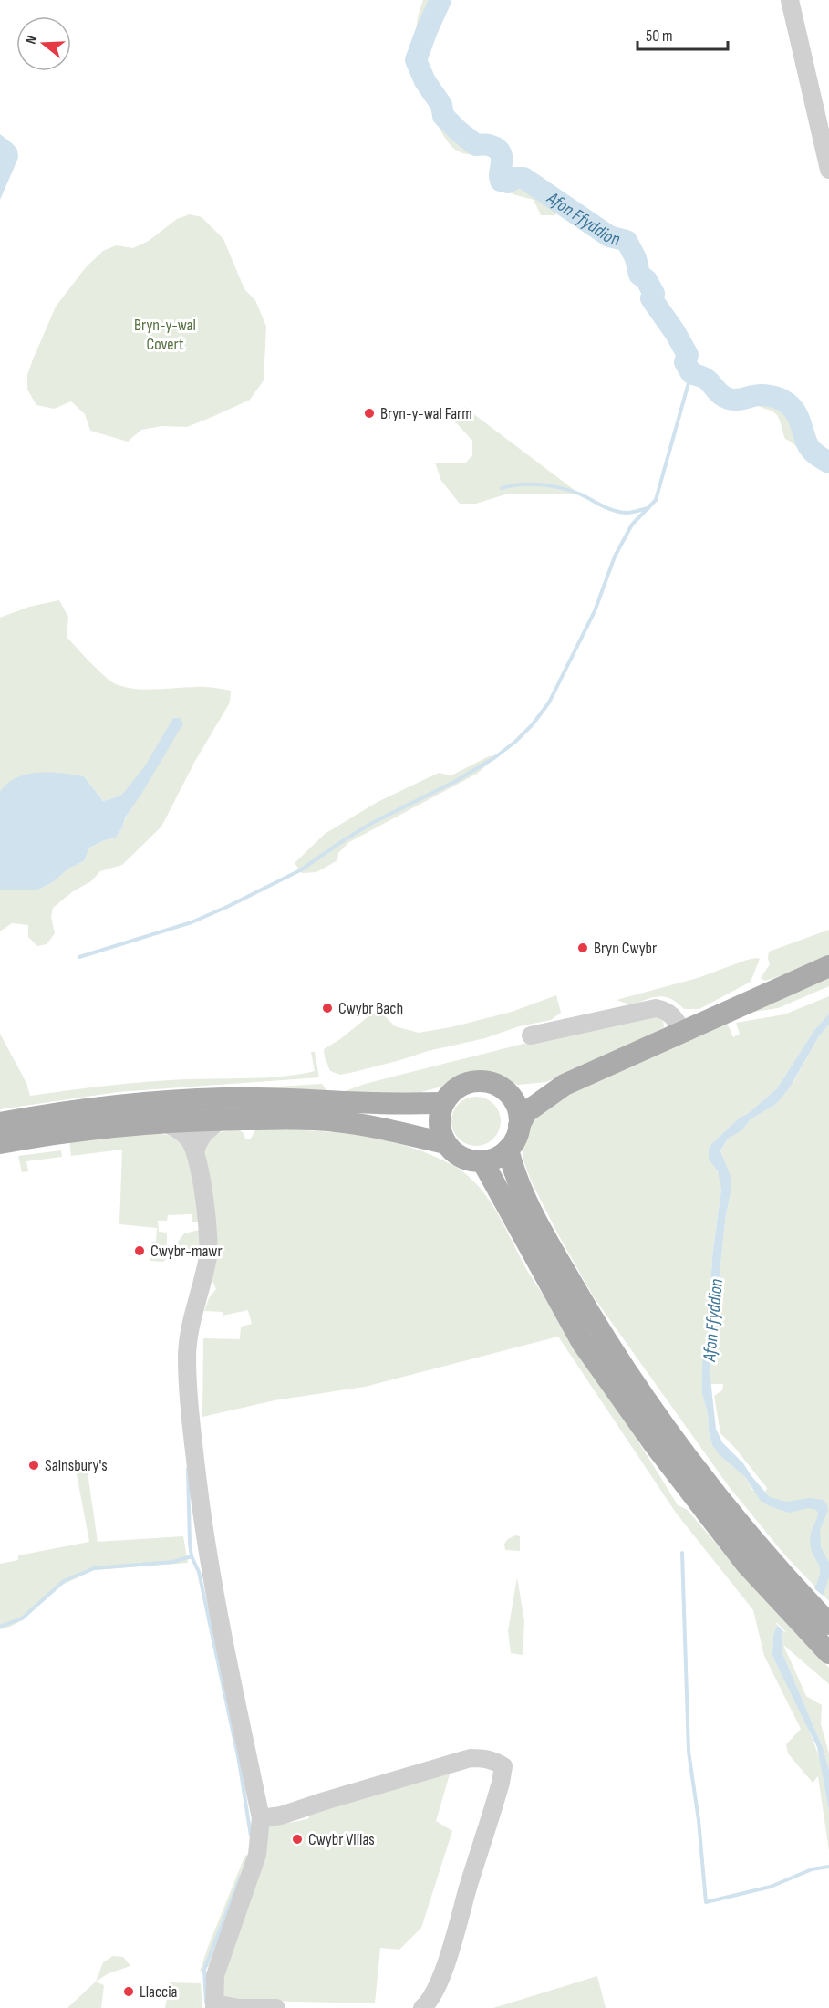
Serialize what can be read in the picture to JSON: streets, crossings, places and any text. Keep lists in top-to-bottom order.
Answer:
{
  "water": ["Afon Ffyddion"],
  "parks": ["Bryn-y-wal Covert"],
  "places": [
    "Bryn-y-wal Farm",
    "Bryn Cwybr",
    "Cwybr Bach",
    "Cwybr-mawr",
    "Sainsbury's",
    "Cwybr Villas",
    "Llaccia"
  ],
  "scale_bar": "50 m",
  "north": "left"
}
